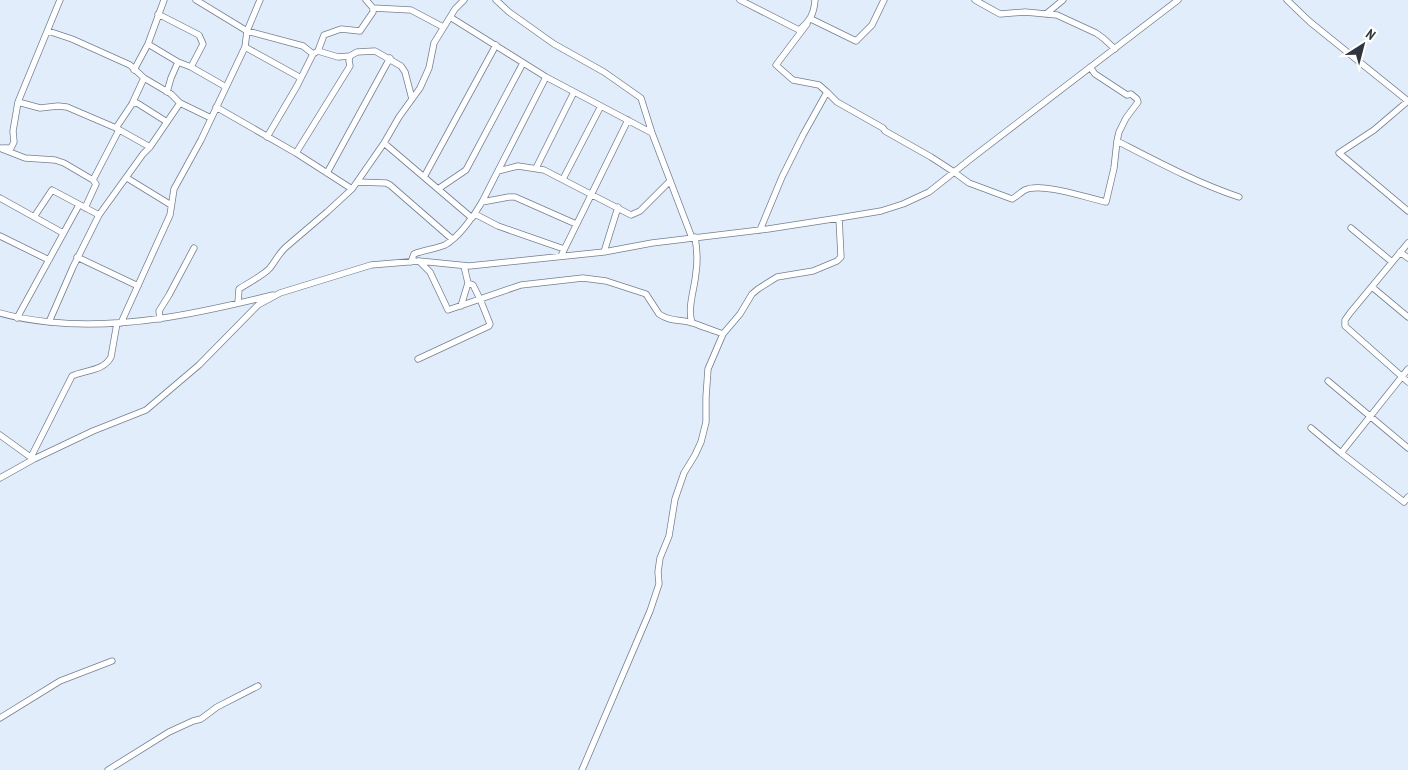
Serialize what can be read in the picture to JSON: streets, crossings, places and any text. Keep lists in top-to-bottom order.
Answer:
{
  "north": "top right"
}
